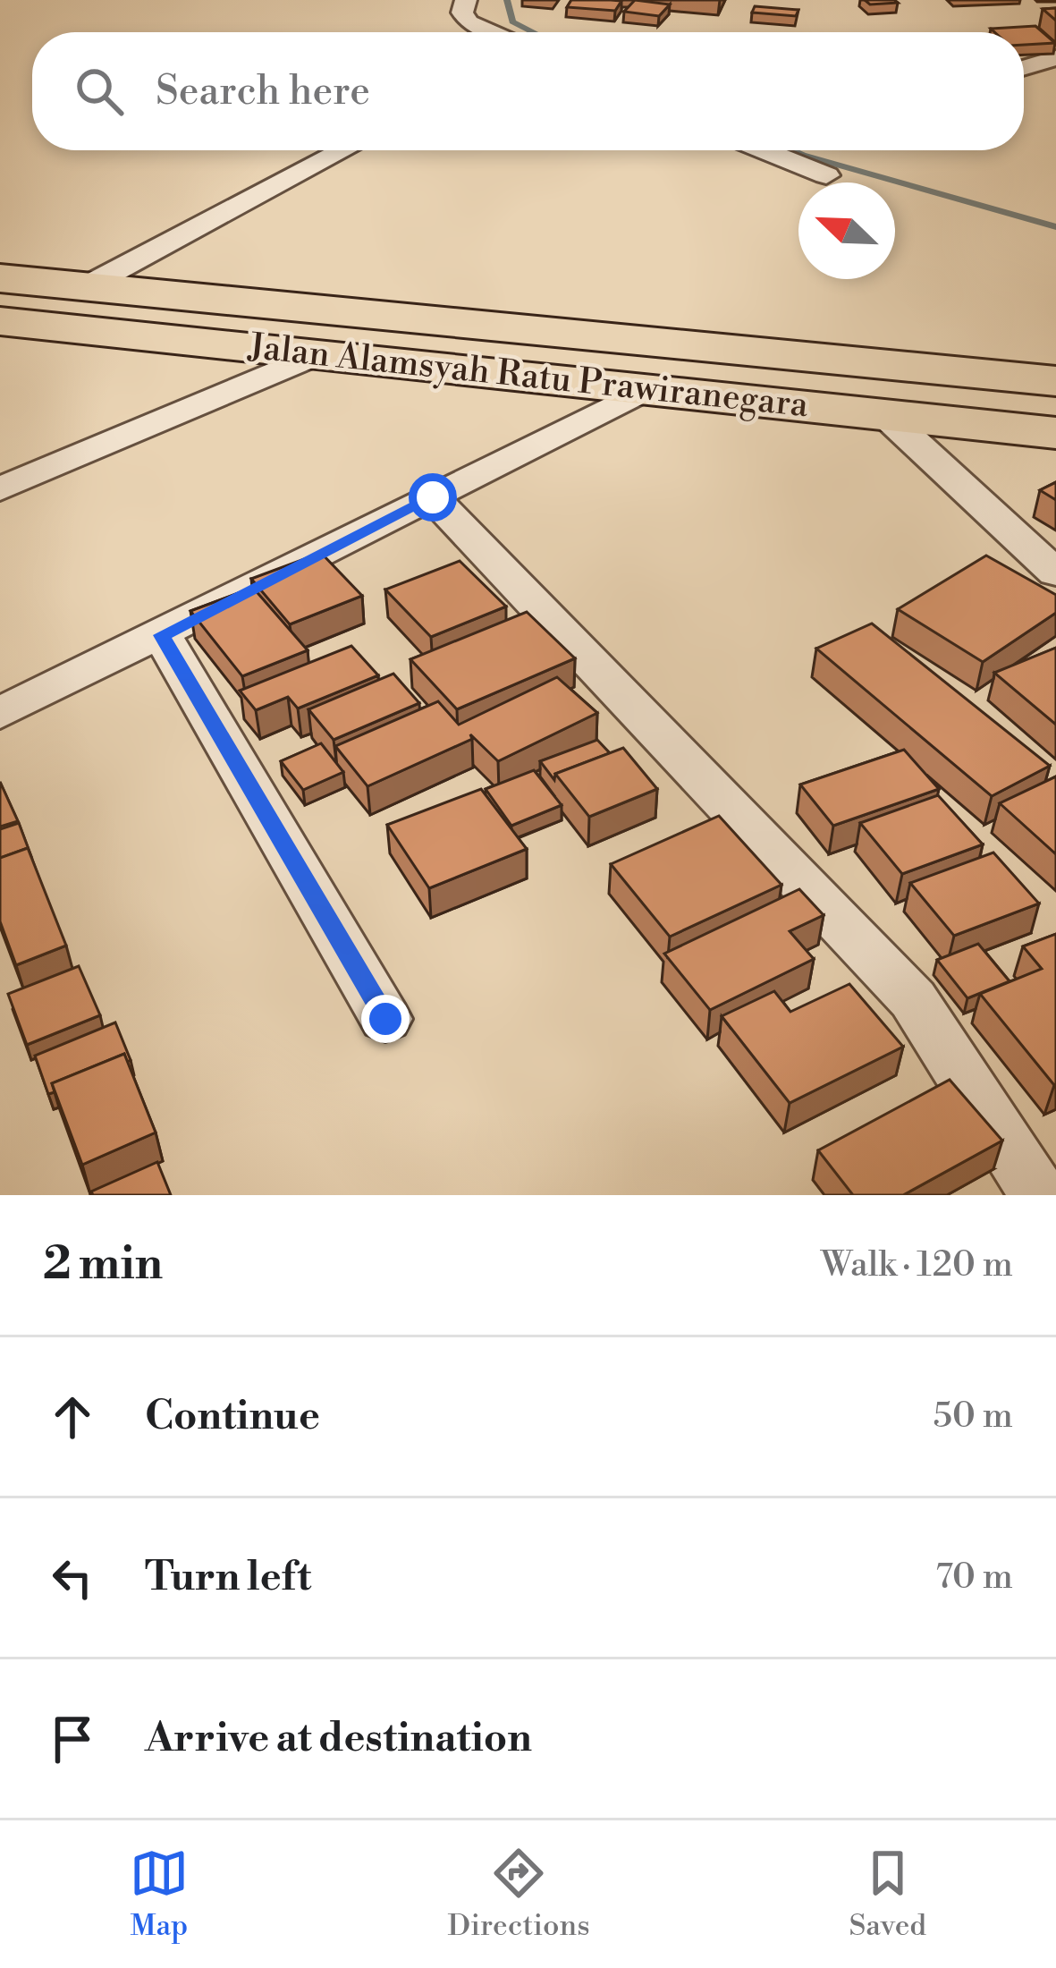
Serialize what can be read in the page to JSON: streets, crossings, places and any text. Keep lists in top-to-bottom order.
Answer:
{
  "streets": {
    "highway": ["Jalan Alamsyah Ratu Prawiranegara"]
  },
  "north": "top left",
  "page": {
    "search": "Search here",
    "heading": ["2 min", "Walk · 120 m"],
    "list": [
      ["Continue", "50 m"],
      ["Turn left", "70 m"],
      "Arrive at destination"
    ],
    "nav": ["Map", "Directions", "Saved"]
  }
}
